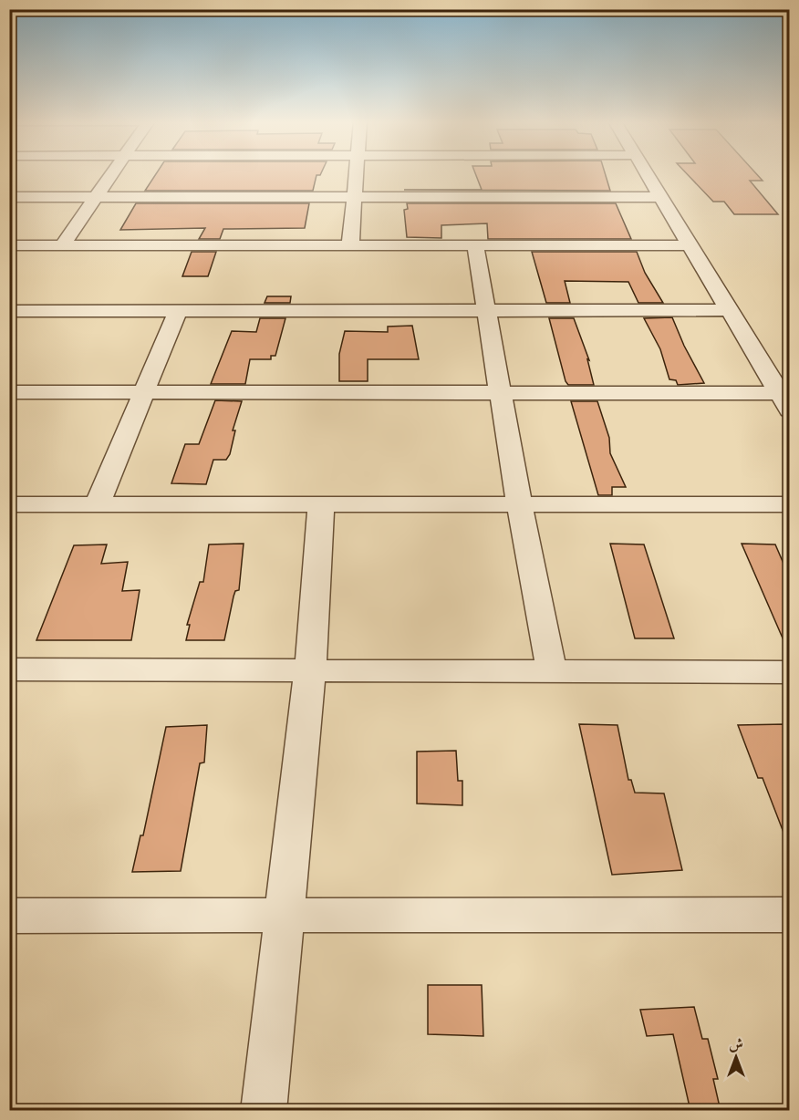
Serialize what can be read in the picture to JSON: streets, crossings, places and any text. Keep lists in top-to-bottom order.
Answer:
{
  "north": "top"
}
